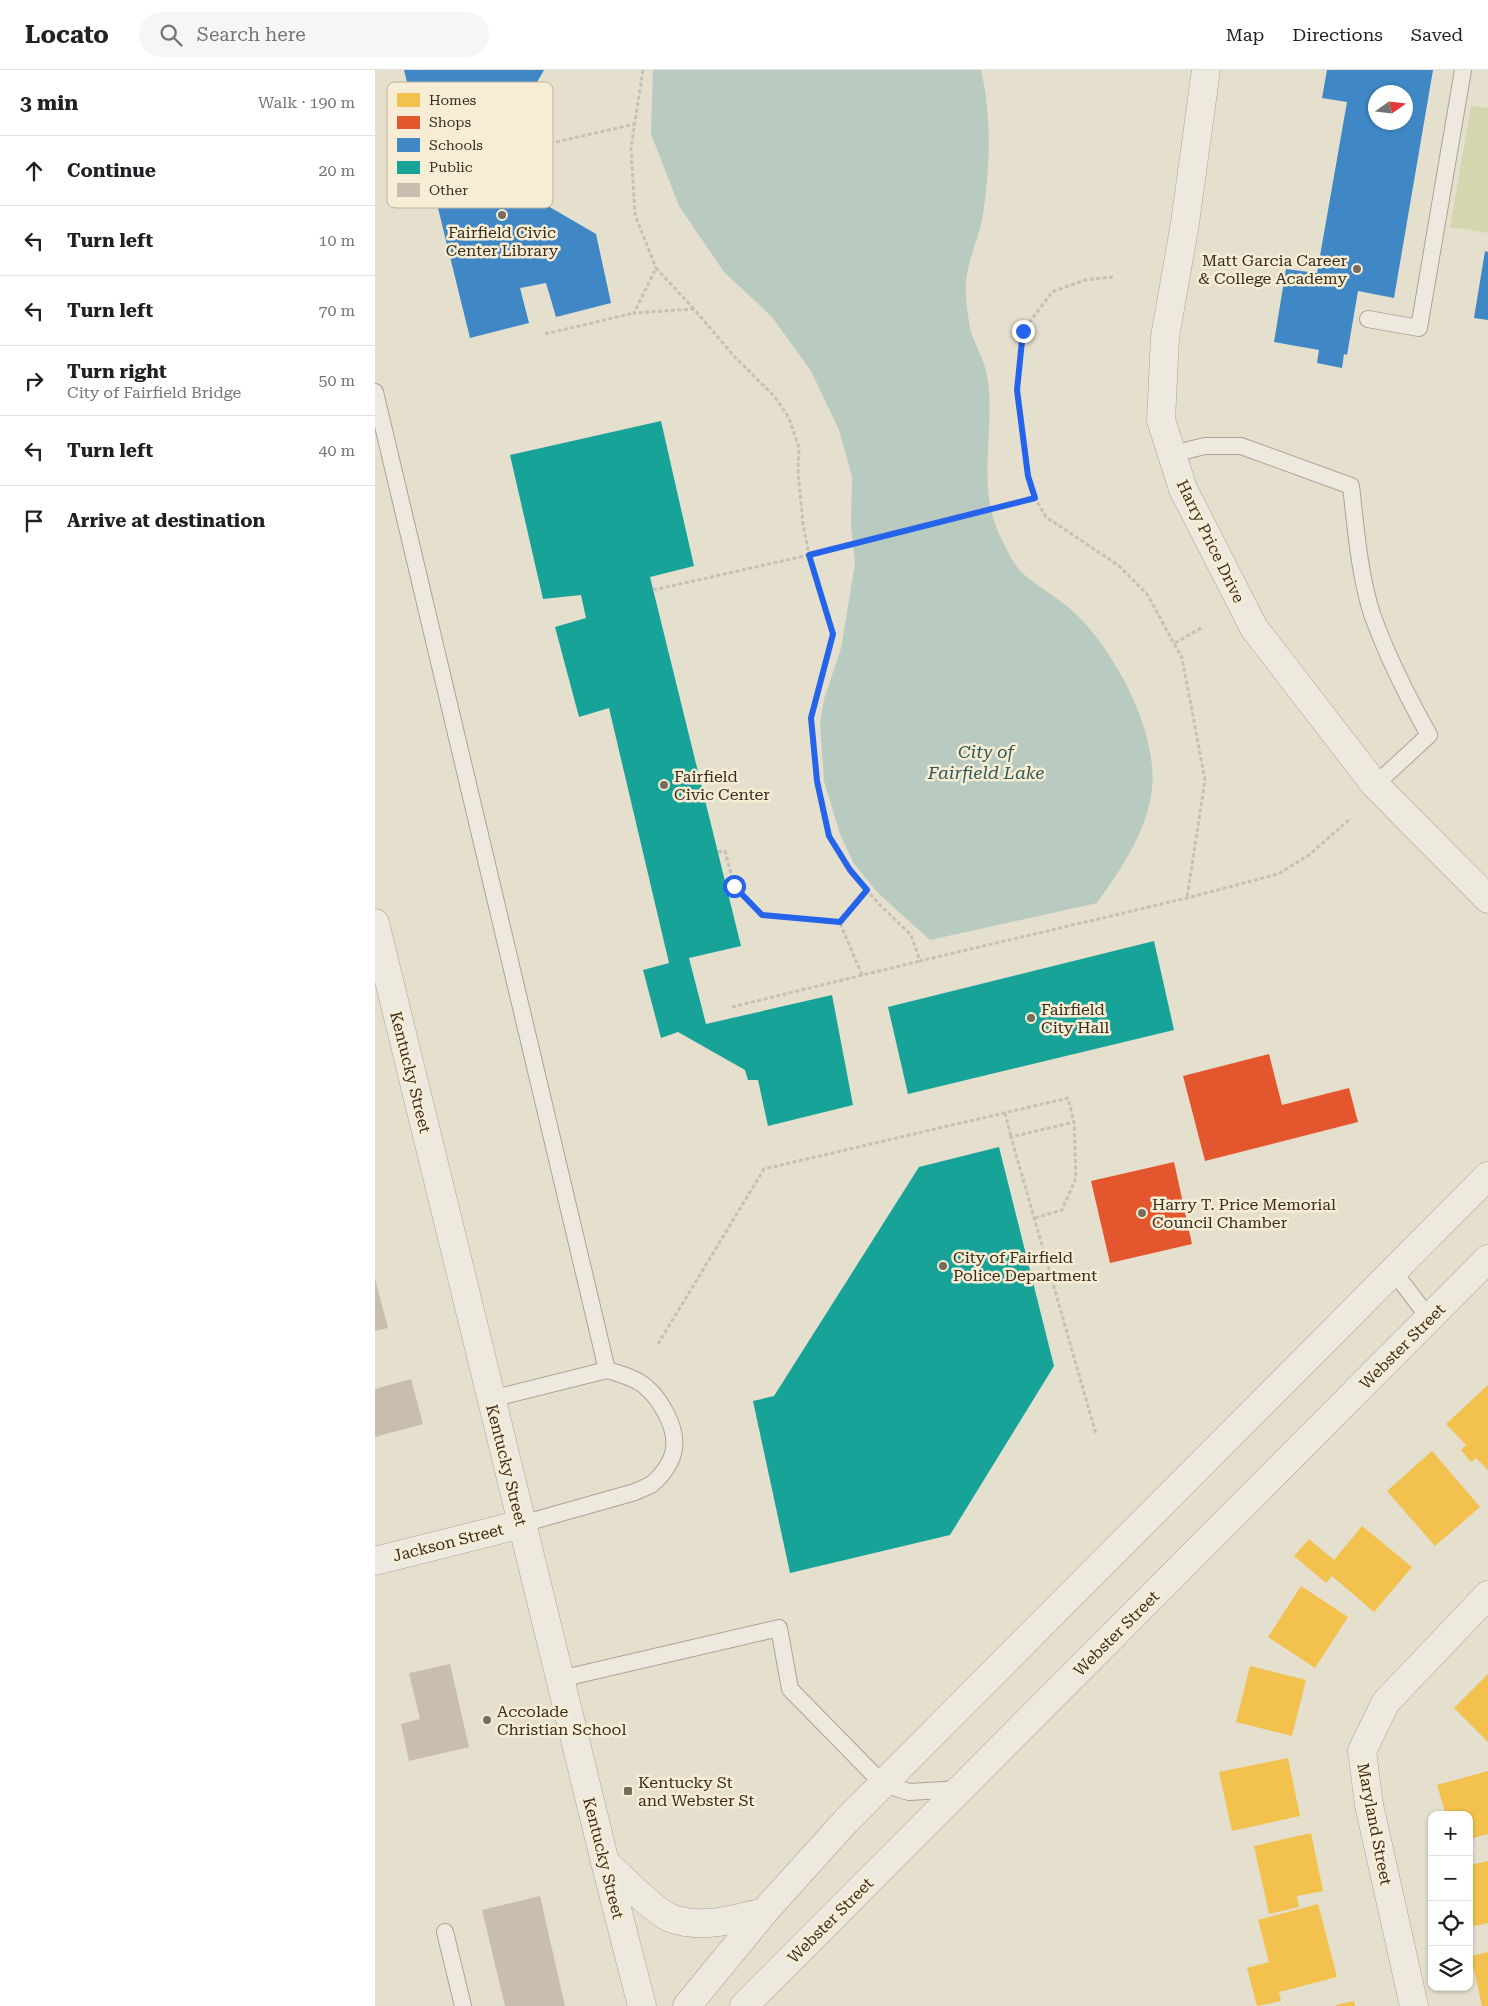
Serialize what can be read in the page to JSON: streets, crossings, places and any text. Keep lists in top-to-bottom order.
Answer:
{
  "streets": {
    "street": [
      "Harry Price Drive",
      "Kentucky Street",
      "Webster Street",
      "Jackson Street",
      "Maryland Street"
    ]
  },
  "crossings": [
    ["Kentucky Street", "Jackson Street"]
  ],
  "water": ["City of Fairfield Lake"],
  "places": {
    "other": [
      "Fairfield Civic Center Library",
      "Matt Garcia Career & College Academy",
      "Fairfield Civic Center",
      "Fairfield City Hall",
      "Harry T. Price Memorial Council Chamber",
      "City of Fairfield Police Department",
      "Accolade Christian School"
    ],
    "transit": ["Kentucky St and Webster St"]
  },
  "legend": [
    "Homes",
    "Shops",
    "Schools",
    "Public",
    "Other"
  ],
  "north": "right",
  "page": {
    "header": "Locato",
    "search": "Search here",
    "nav": ["Map", "Directions", "Saved"],
    "heading": ["3 min", "Walk · 190 m"],
    "list": [
      ["Continue", "20 m"],
      ["Turn left", "10 m"],
      ["Turn left", "70 m"],
      ["Turn right", "City of Fairfield Bridge", "50 m"],
      ["Turn left", "40 m"],
      "Arrive at destination"
    ],
    "map_buttons": ["+", "−"]
  }
}
